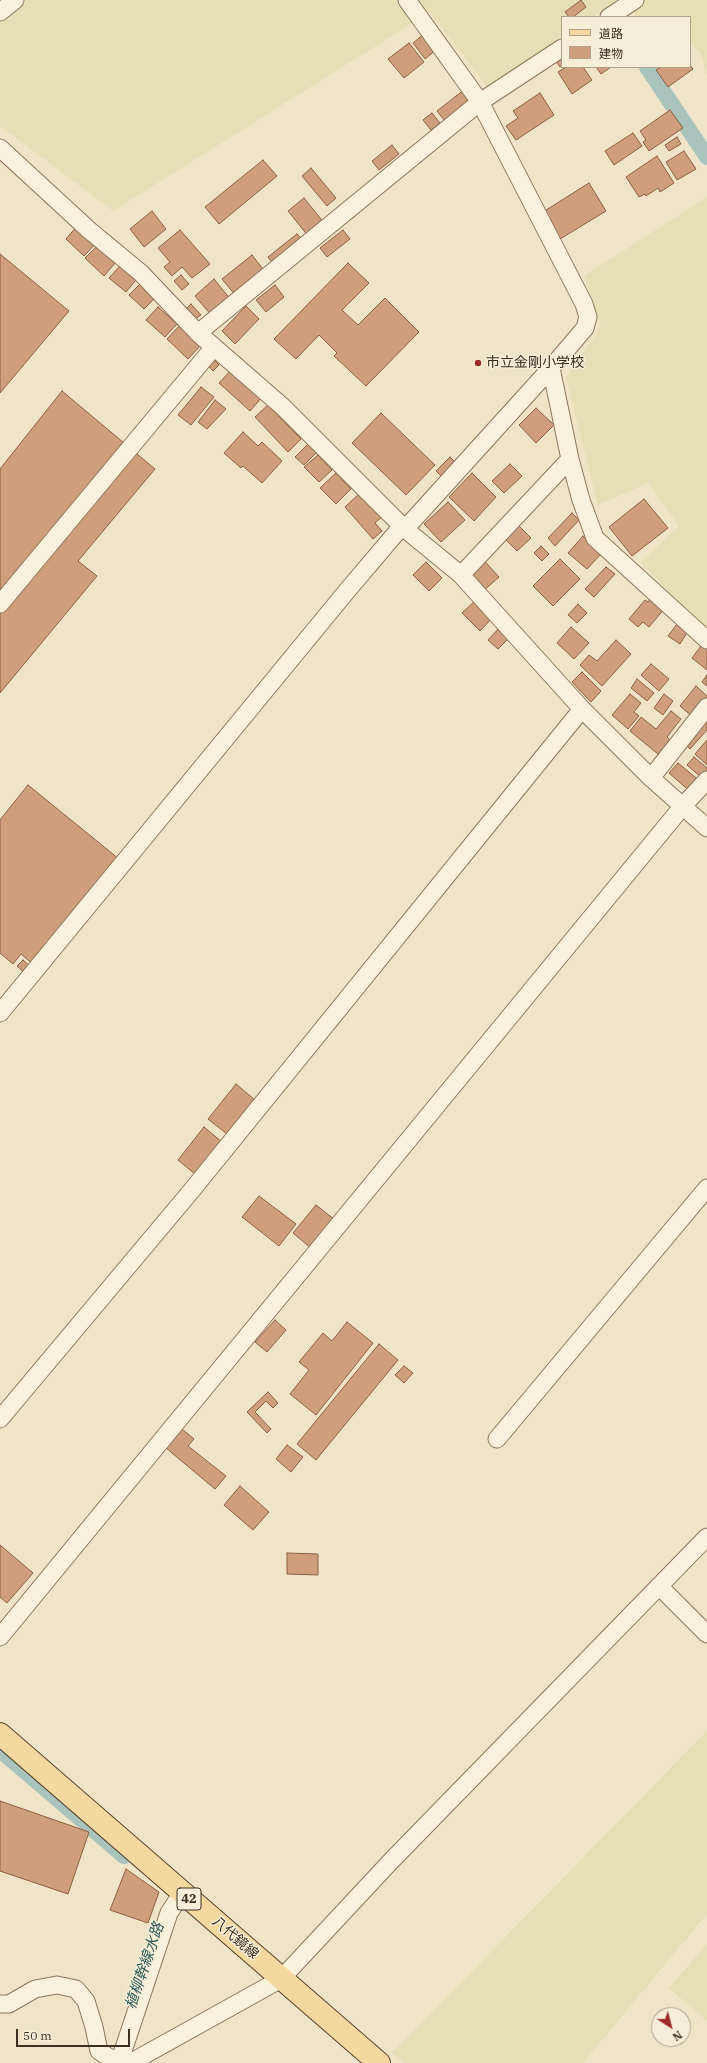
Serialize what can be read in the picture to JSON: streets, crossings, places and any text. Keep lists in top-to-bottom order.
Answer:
{
  "streets": {
    "main road": ["42", "八代鏡線"]
  },
  "water": ["植柳幹線水路"],
  "places": ["市立金剛小学校"],
  "legend": ["道路", "建物"],
  "scale_bar": "50 m",
  "north": "bottom right"
}
